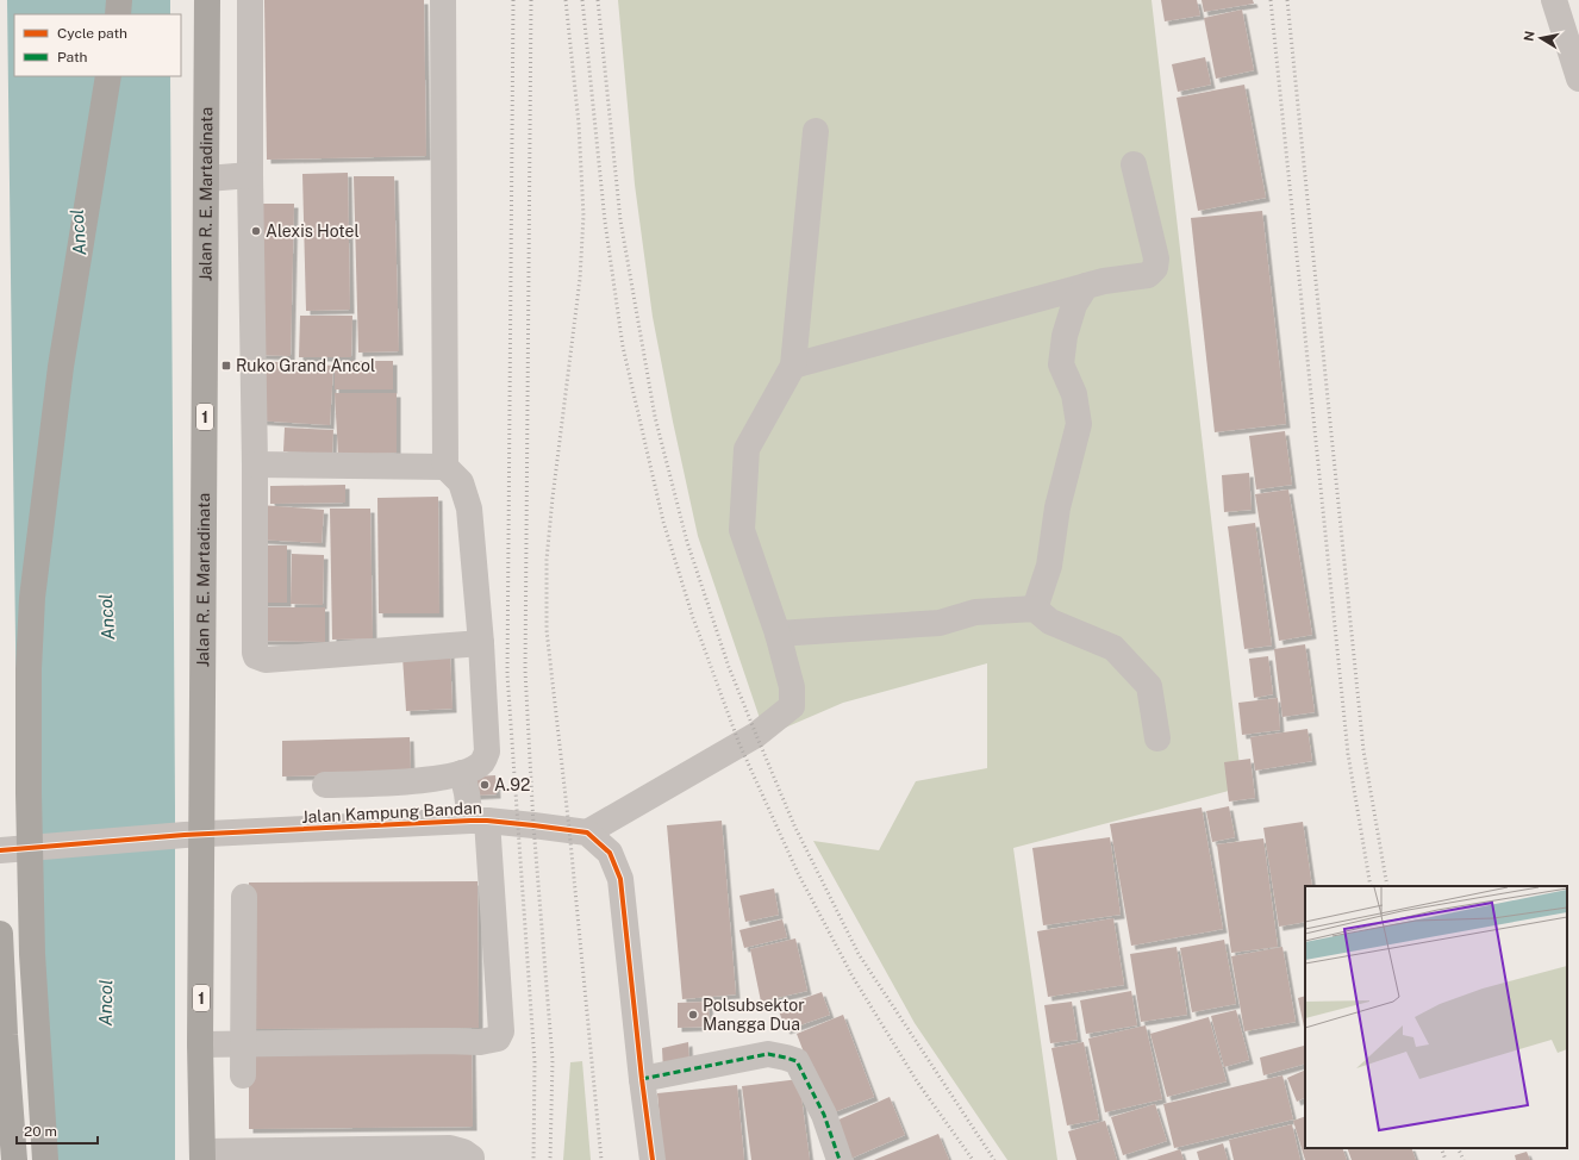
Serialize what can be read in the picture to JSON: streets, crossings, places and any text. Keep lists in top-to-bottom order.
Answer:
{
  "streets": {
    "highway": ["Jalan R. E. Martadinata", "1"],
    "street": ["Jalan Kampung Bandan"]
  },
  "crossings": [
    ["Jalan R. E. Martadinata", "Jalan Kampung Bandan"]
  ],
  "water": ["Ancol"],
  "places": {
    "other": ["Alexis Hotel", "A.92", "Polsubsektor Mangga Dua"],
    "transit": ["Ruko Grand Ancol"]
  },
  "legend": ["Cycle path", "Path"],
  "scale_bar": "20 m",
  "north": "left"
}
